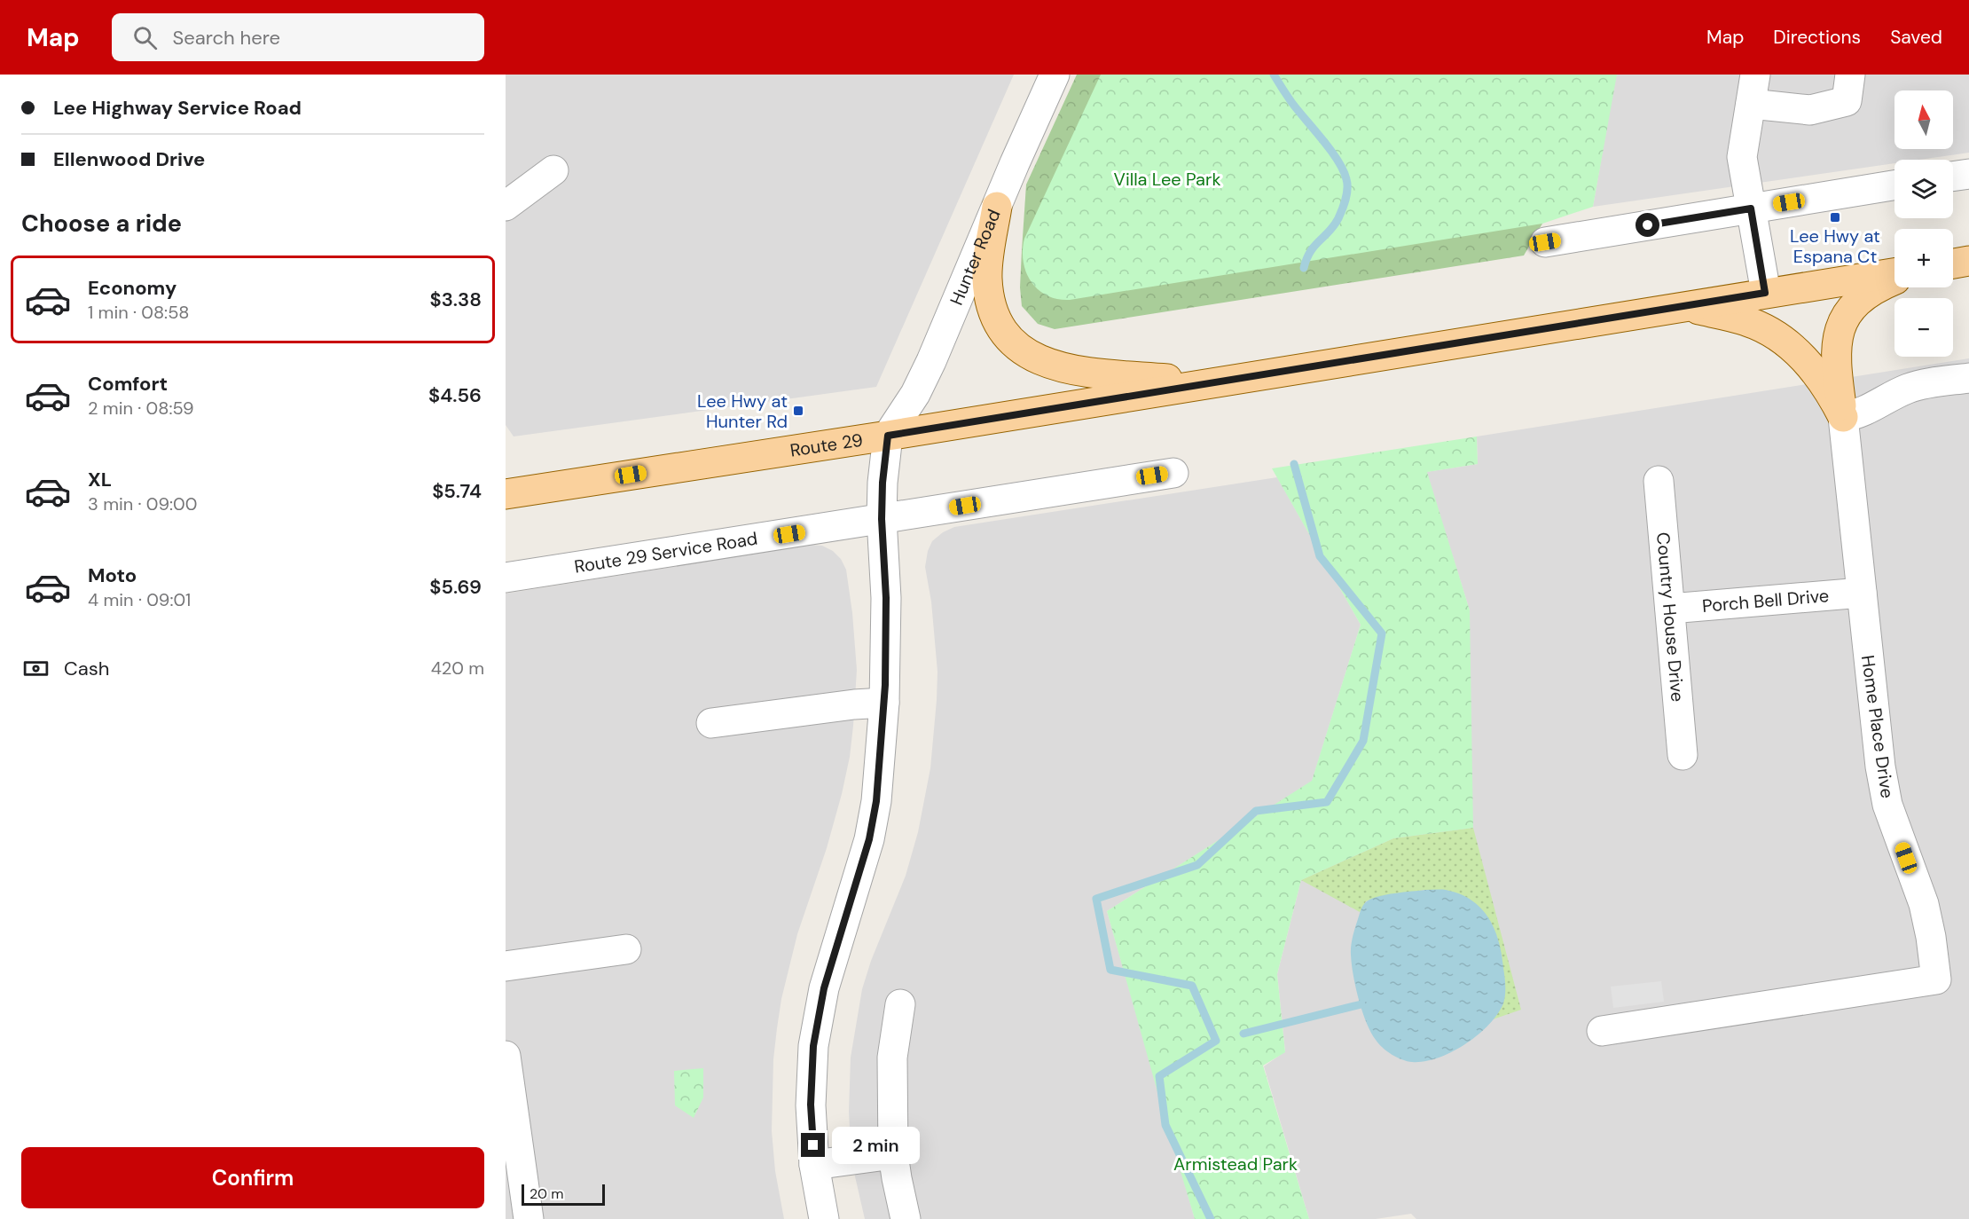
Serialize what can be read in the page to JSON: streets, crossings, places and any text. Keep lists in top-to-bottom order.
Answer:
{
  "streets": {
    "main road": ["Route 29"],
    "street": [
      "Hunter Road",
      "Route 29 Service Road",
      "Porch Bell Drive",
      "Country House Drive",
      "Home Place Drive"
    ]
  },
  "crossings": [
    ["Hunter Road", "Route 29"],
    ["Porch Bell Drive", "Country House Drive"],
    ["Porch Bell Drive", "Home Place Drive"]
  ],
  "parks": ["Villa Lee Park", "Armistead Park"],
  "places": {
    "transit": ["Lee Hwy at Espana Ct", "Lee Hwy at Hunter Rd"]
  },
  "scale_bar": "20 m",
  "north": "top",
  "page": {
    "header": "Map",
    "search": "Search here",
    "nav": ["Map", "Directions", "Saved"],
    "banner": ["Lee Highway Service Road", "Ellenwood Drive"],
    "map_buttons": ["+", "−"],
    "heading": "Choose a ride",
    "list": [
      {
        "name": "Economy",
        "note": "1 min · 08:58",
        "value": "$3.38"
      },
      {
        "name": "Comfort",
        "note": "2 min · 08:59",
        "value": "$4.56"
      },
      {
        "name": "XL",
        "note": "3 min · 09:00",
        "value": "$5.74"
      },
      {
        "name": "Moto",
        "note": "4 min · 09:01",
        "value": "$5.69"
      }
    ],
    "pay": ["Cash", "420 m"],
    "bubble": "2 min",
    "buttons": "Confirm",
    "scale": "20 m"
  }
}
